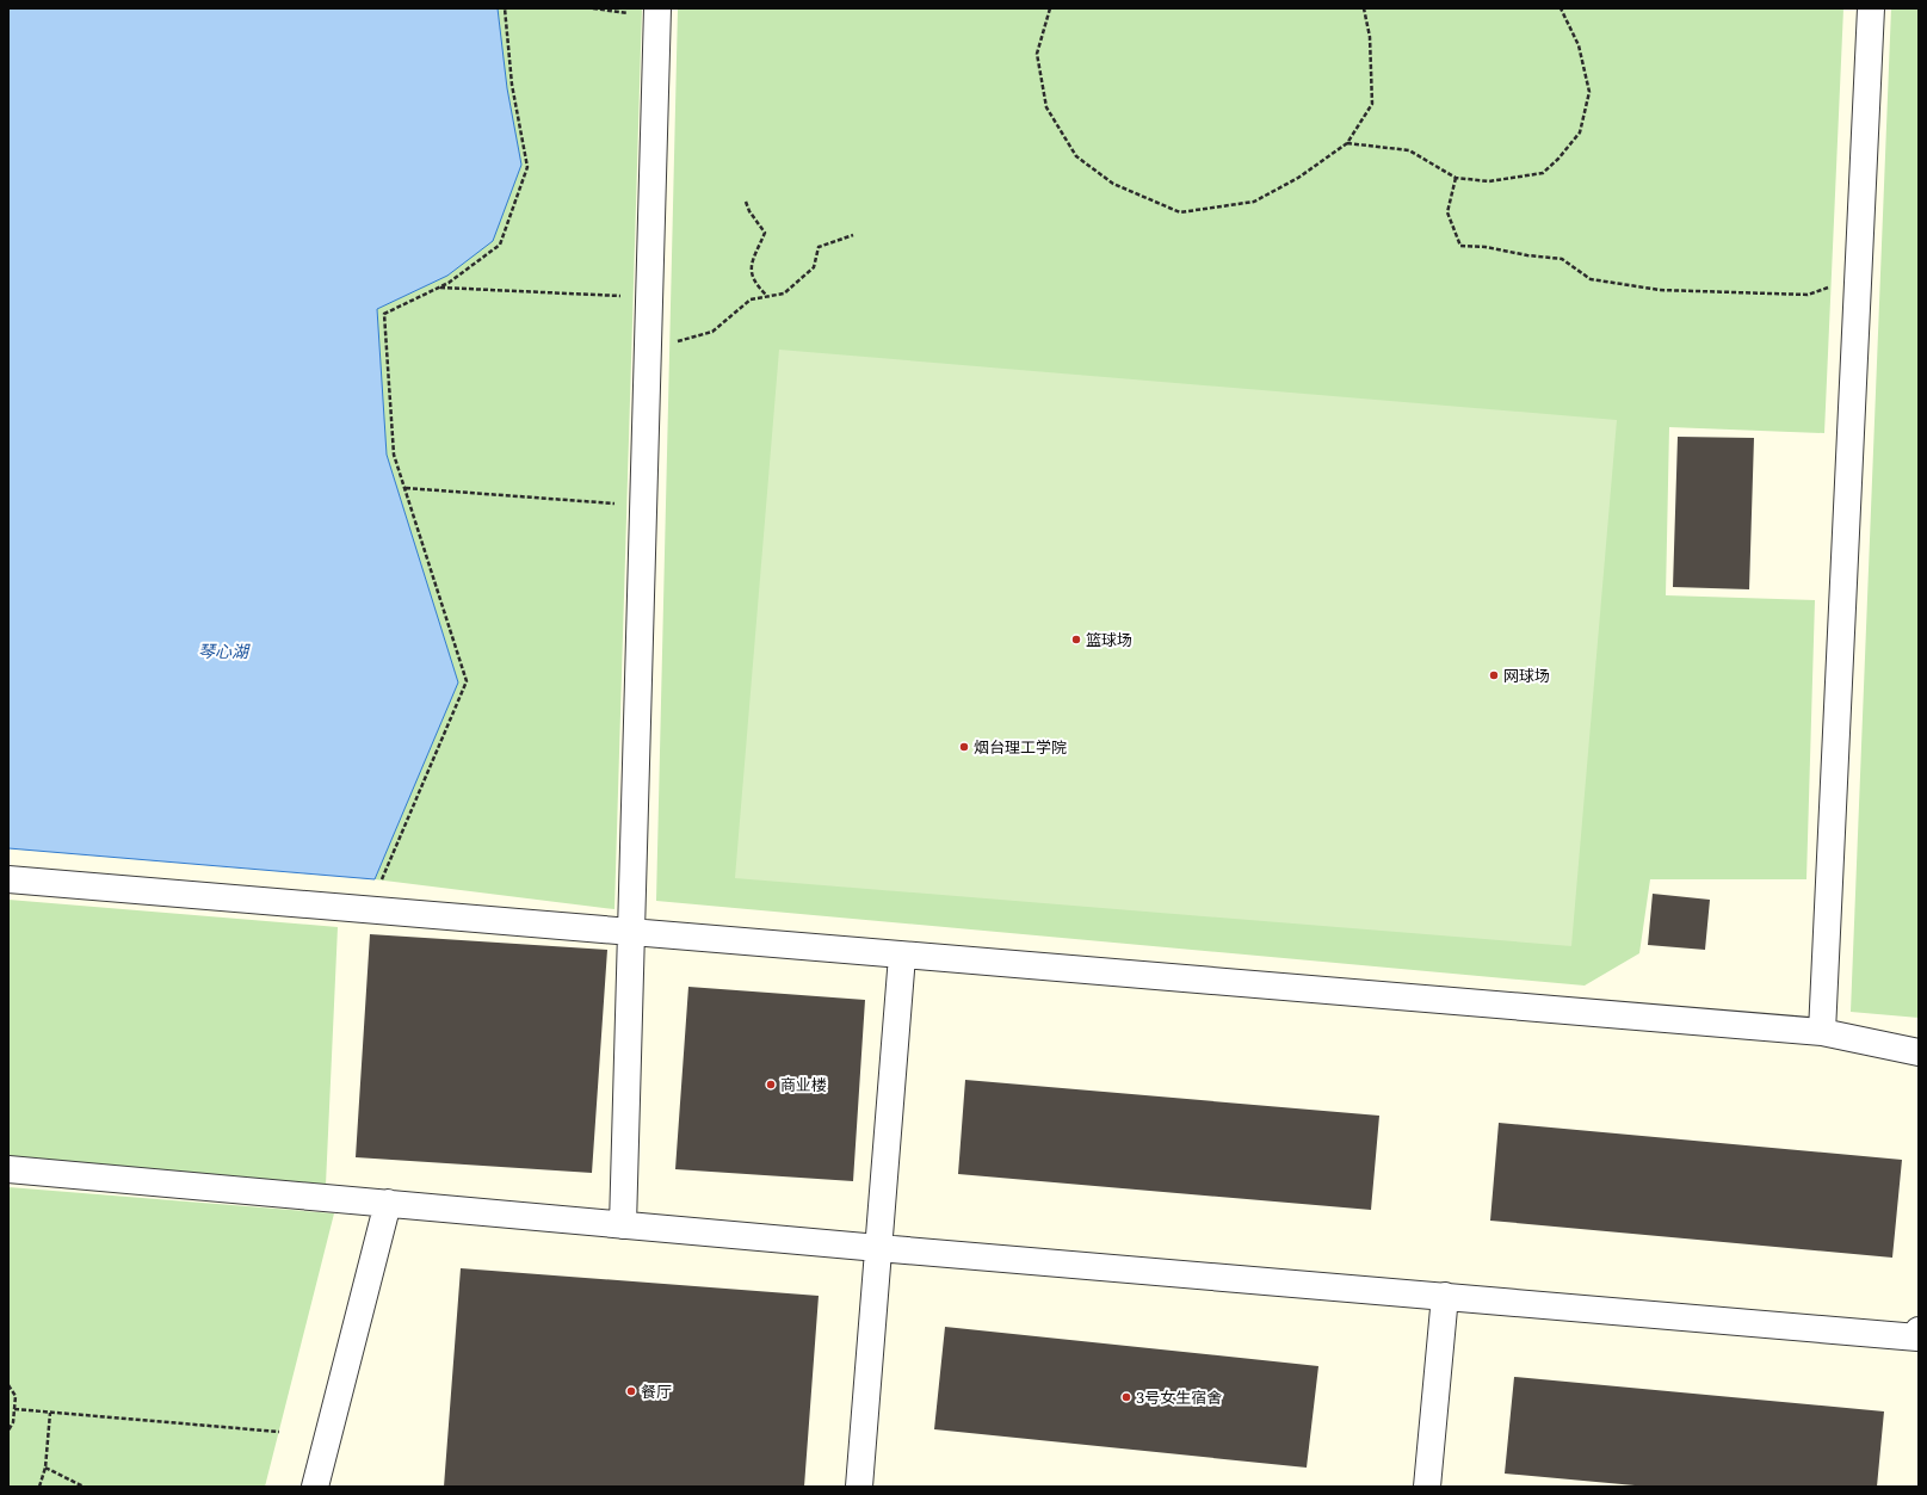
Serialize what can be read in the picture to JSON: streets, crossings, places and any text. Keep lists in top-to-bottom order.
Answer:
{
  "water": ["琴心湖"],
  "places": [
    "篮球场",
    "网球场",
    "烟台理工学院",
    "商业楼",
    "餐厅",
    "3号女生宿舍"
  ]
}
